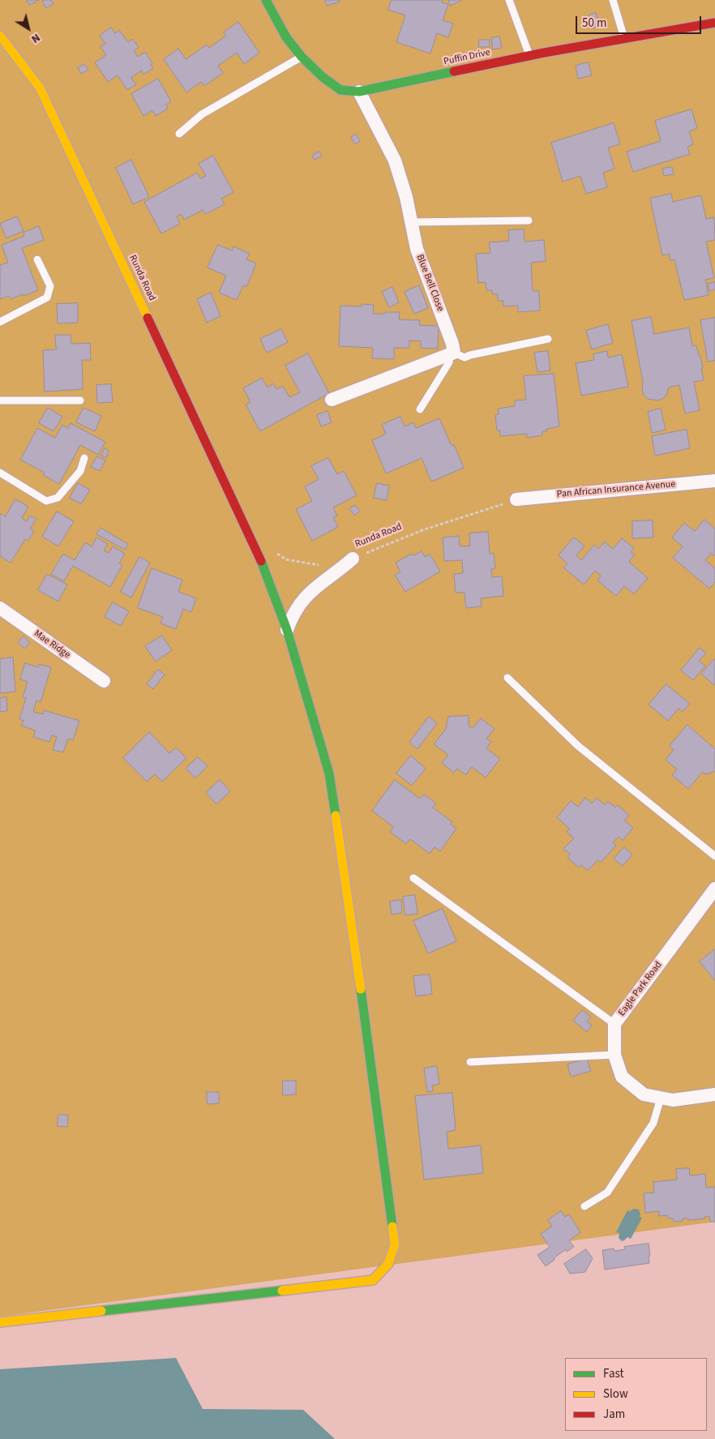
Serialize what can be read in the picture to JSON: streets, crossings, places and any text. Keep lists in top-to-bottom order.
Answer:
{
  "streets": {
    "street": [
      "Puffin Drive",
      "Runda Road",
      "Blue Bell Close",
      "Pan African Insurance Avenue",
      "Mae Ridge",
      "Eagle Park Road"
    ]
  },
  "crossings": [
    ["Puffin Drive", "Blue Bell Close"],
    ["Runda Road", "Pan African Insurance Avenue"]
  ],
  "legend": ["Fast", "Slow", "Jam"],
  "scale_bar": "50 m",
  "north": "bottom right"
}
